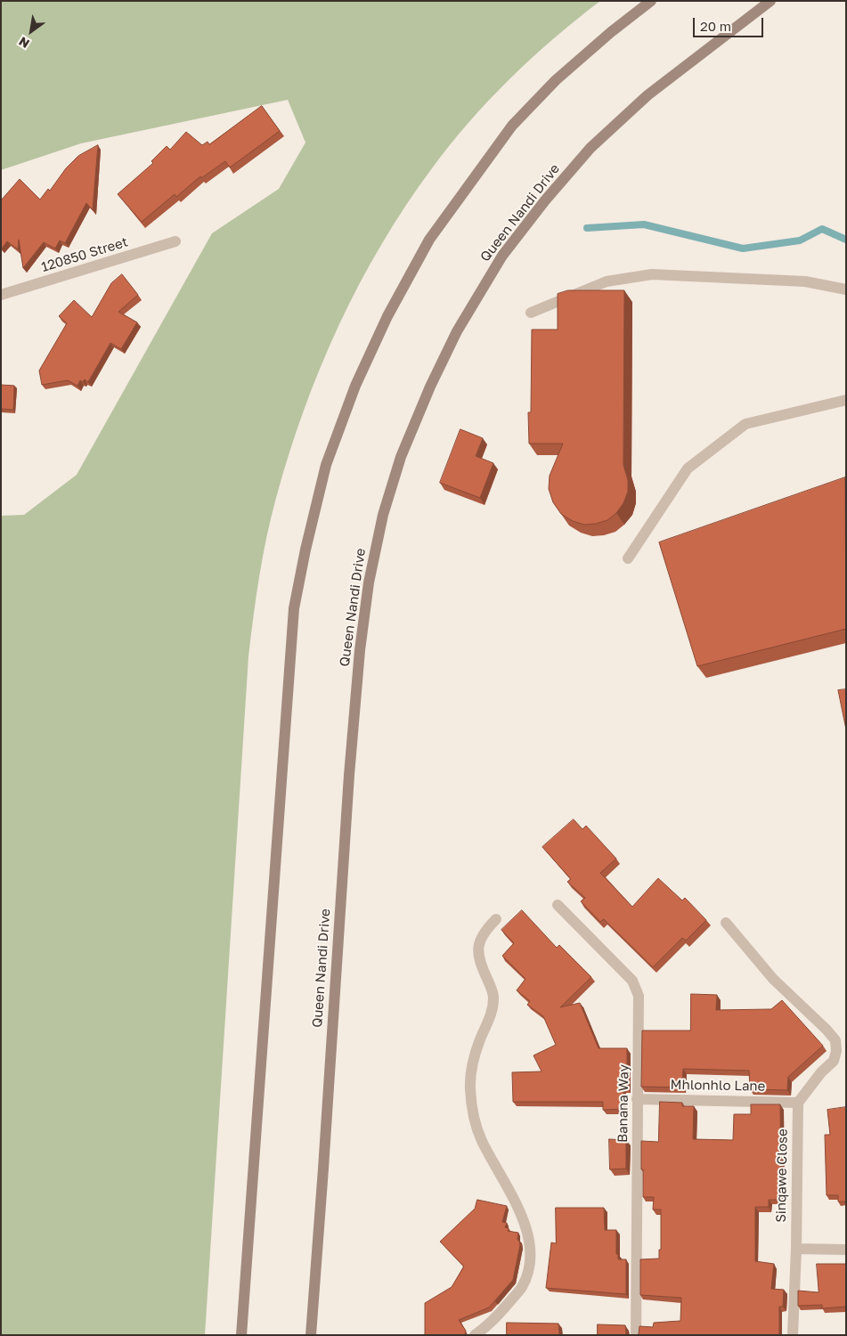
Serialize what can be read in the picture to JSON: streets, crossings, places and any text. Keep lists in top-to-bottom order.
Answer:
{
  "streets": {
    "main road": ["Queen Nandi Drive"],
    "street": [
      "120850 Street",
      "Mhlonhlo Lane",
      "Banana Way",
      "Sinqawe Close"
    ]
  },
  "crossings": [
    ["Mhlonhlo Lane", "Banana Way"],
    ["Mhlonhlo Lane", "Sinqawe Close"]
  ],
  "scale_bar": "20 m",
  "north": "bottom left"
}
